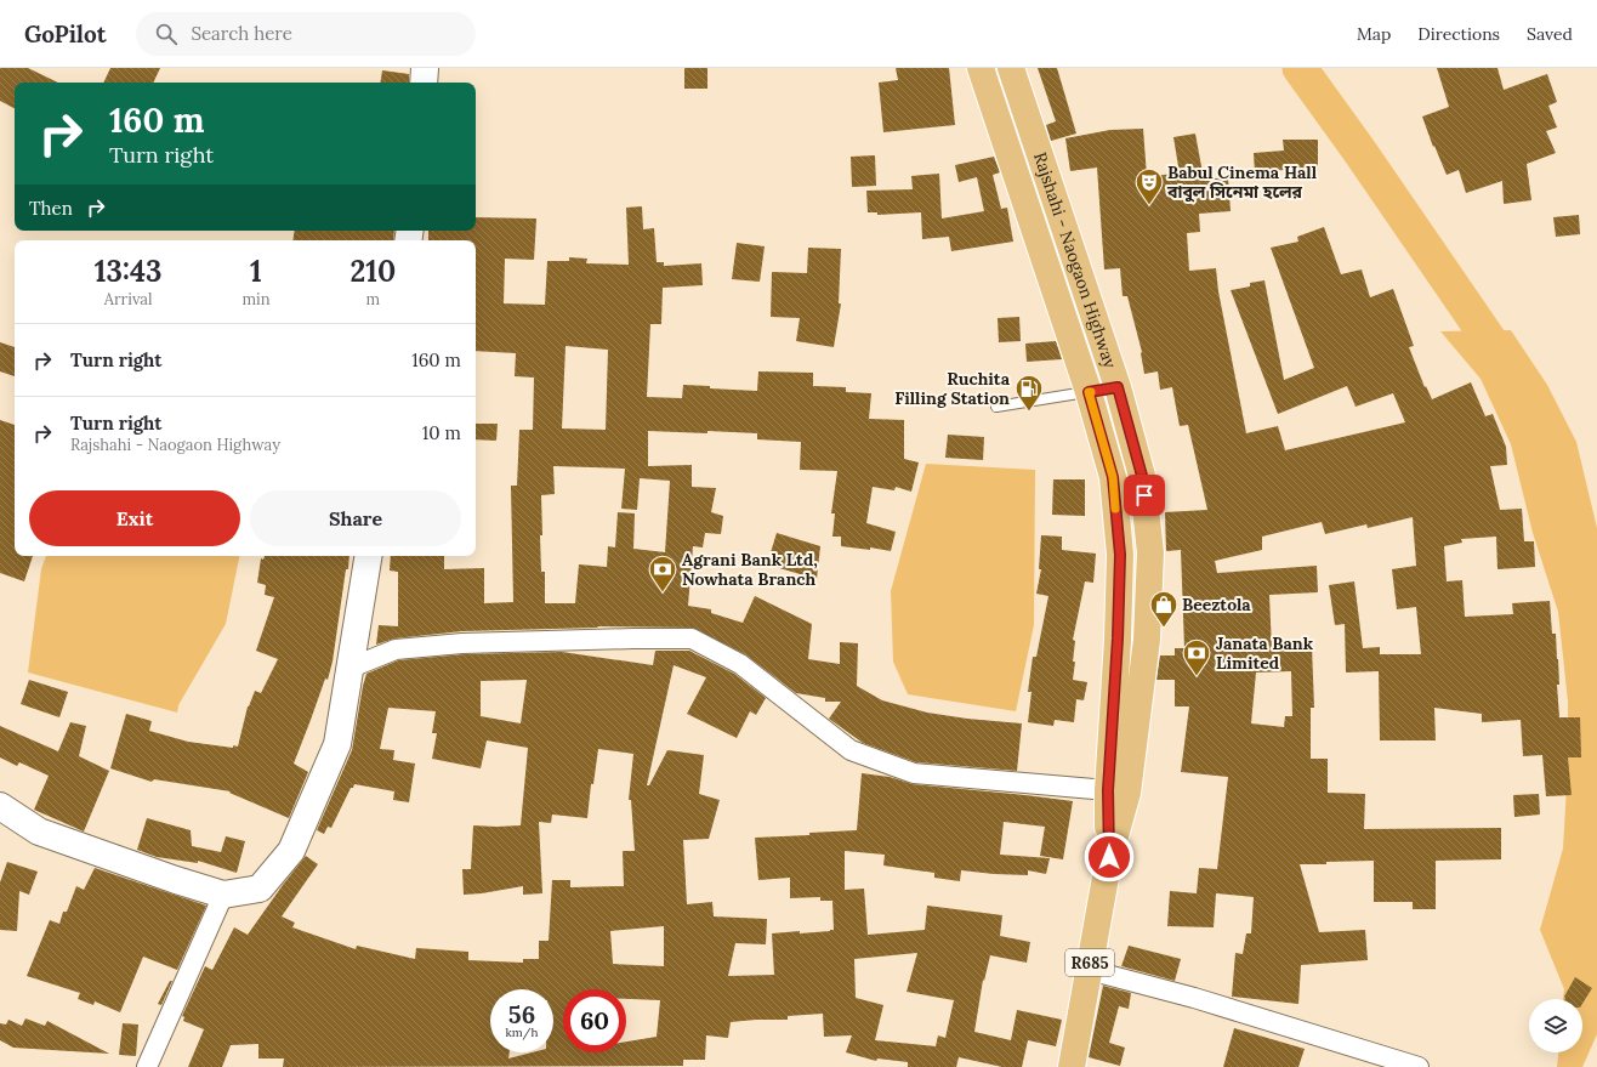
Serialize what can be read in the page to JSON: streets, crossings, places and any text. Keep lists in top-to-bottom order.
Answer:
{
  "streets": {
    "main road": ["Rajshahi - Naogaon Highway", "R685"]
  },
  "places": {
    "theatre": ["Babul Cinema Hall বাবুল সিনেমা হলের"],
    "fuel station": ["Ruchita Filling Station"],
    "bank": ["Agrani Bank Ltd, Nowhata Branch", "Janata Bank Limited"],
    "shop": ["Beeztola"]
  },
  "page": {
    "header": "GoPilot",
    "search": "Search here",
    "nav": ["Map", "Directions", "Saved"],
    "turn": ["160 m", "Turn right"],
    "then": "Then",
    "eta": [
      "13:43",
      "Arrival",
      "1",
      "min",
      "210",
      "m"
    ],
    "list": [
      {
        "name": "Turn right",
        "value": "160 m"
      },
      {
        "name": "Turn right",
        "note": "Rajshahi - Naogaon Highway",
        "value": "10 m"
      }
    ],
    "buttons": ["Exit", "Share"],
    "speed": "56 km/h",
    "limit": "60"
  }
}
